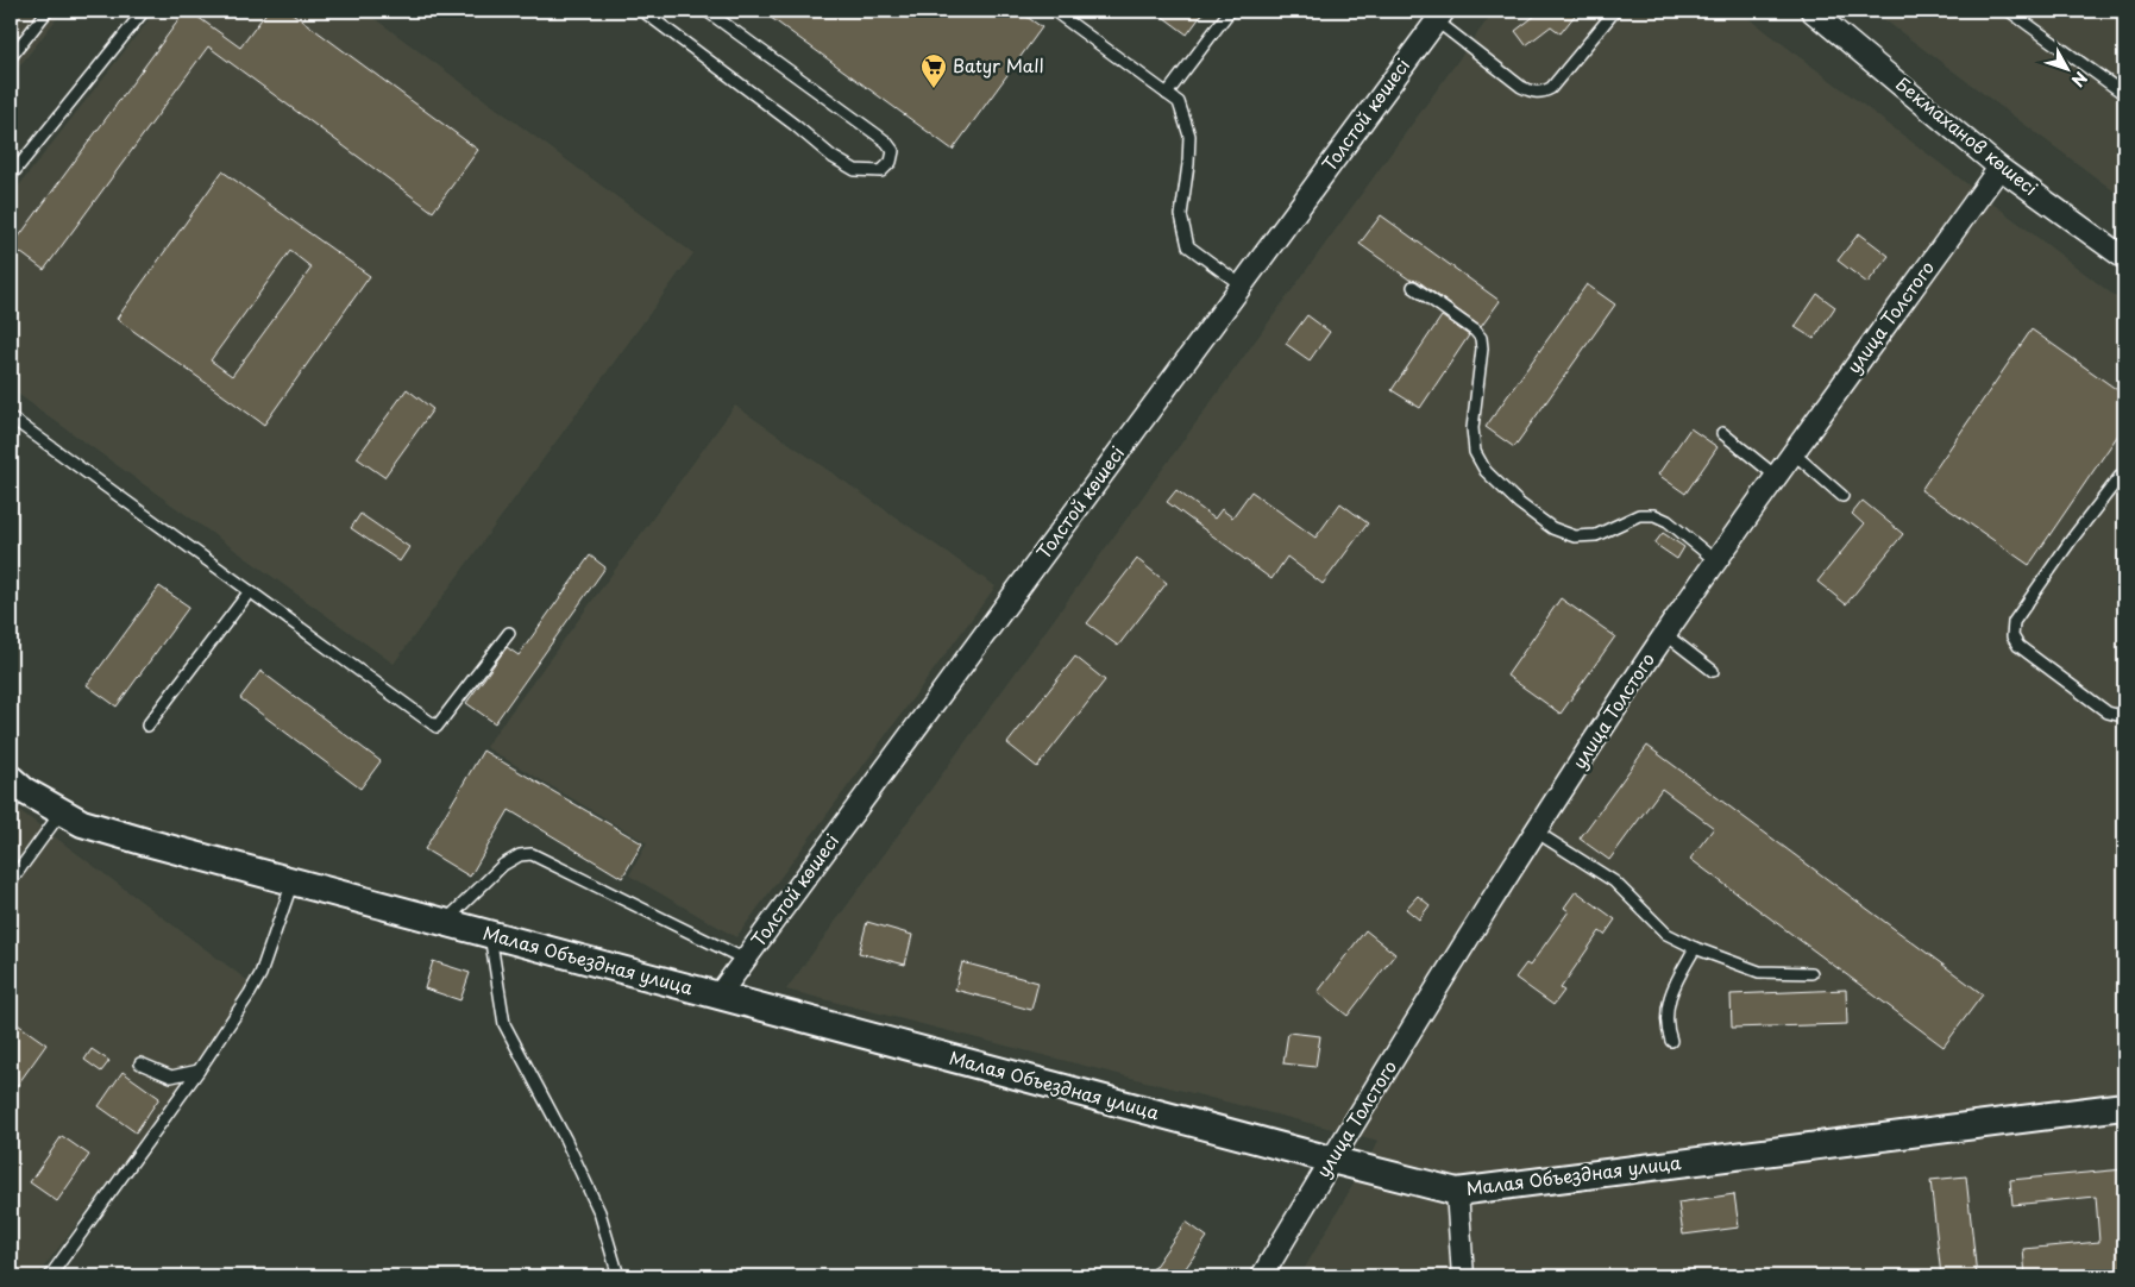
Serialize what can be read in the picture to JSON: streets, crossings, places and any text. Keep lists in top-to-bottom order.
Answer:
{
  "streets": {
    "street": [
      "Толстой көшесі",
      "Бекмаханов көшесі",
      "улица Толстого",
      "Малая Объездная улица"
    ]
  },
  "crossings": [
    ["Толстой көшесі", "Малая Объездная улица"],
    ["Бекмаханов көшесі", "улица Толстого"],
    ["улица Толстого", "Малая Объездная улица"]
  ],
  "places": {
    "supermarket": ["Batyr Mall"]
  },
  "north": "bottom right"
}
